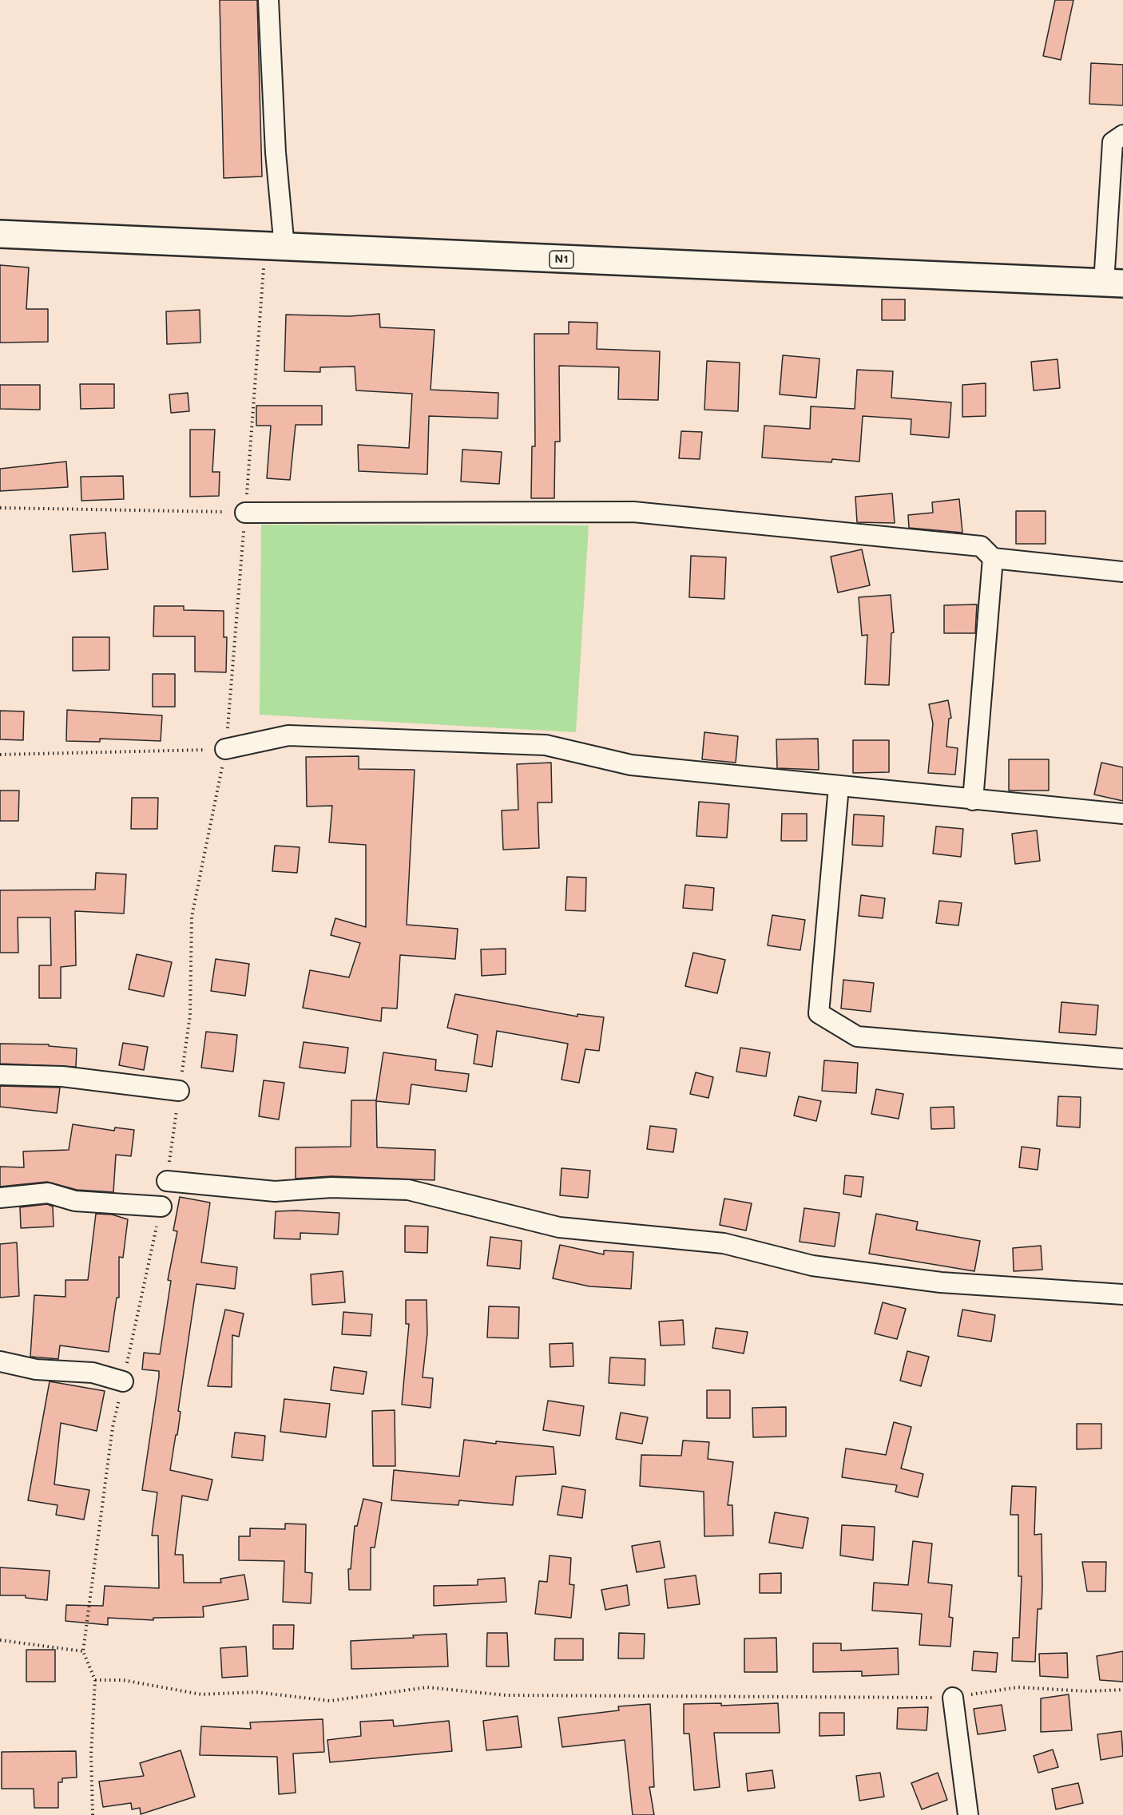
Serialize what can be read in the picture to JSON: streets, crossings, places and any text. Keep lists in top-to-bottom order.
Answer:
{
  "streets": {
    "highway": ["N1"]
  }
}
